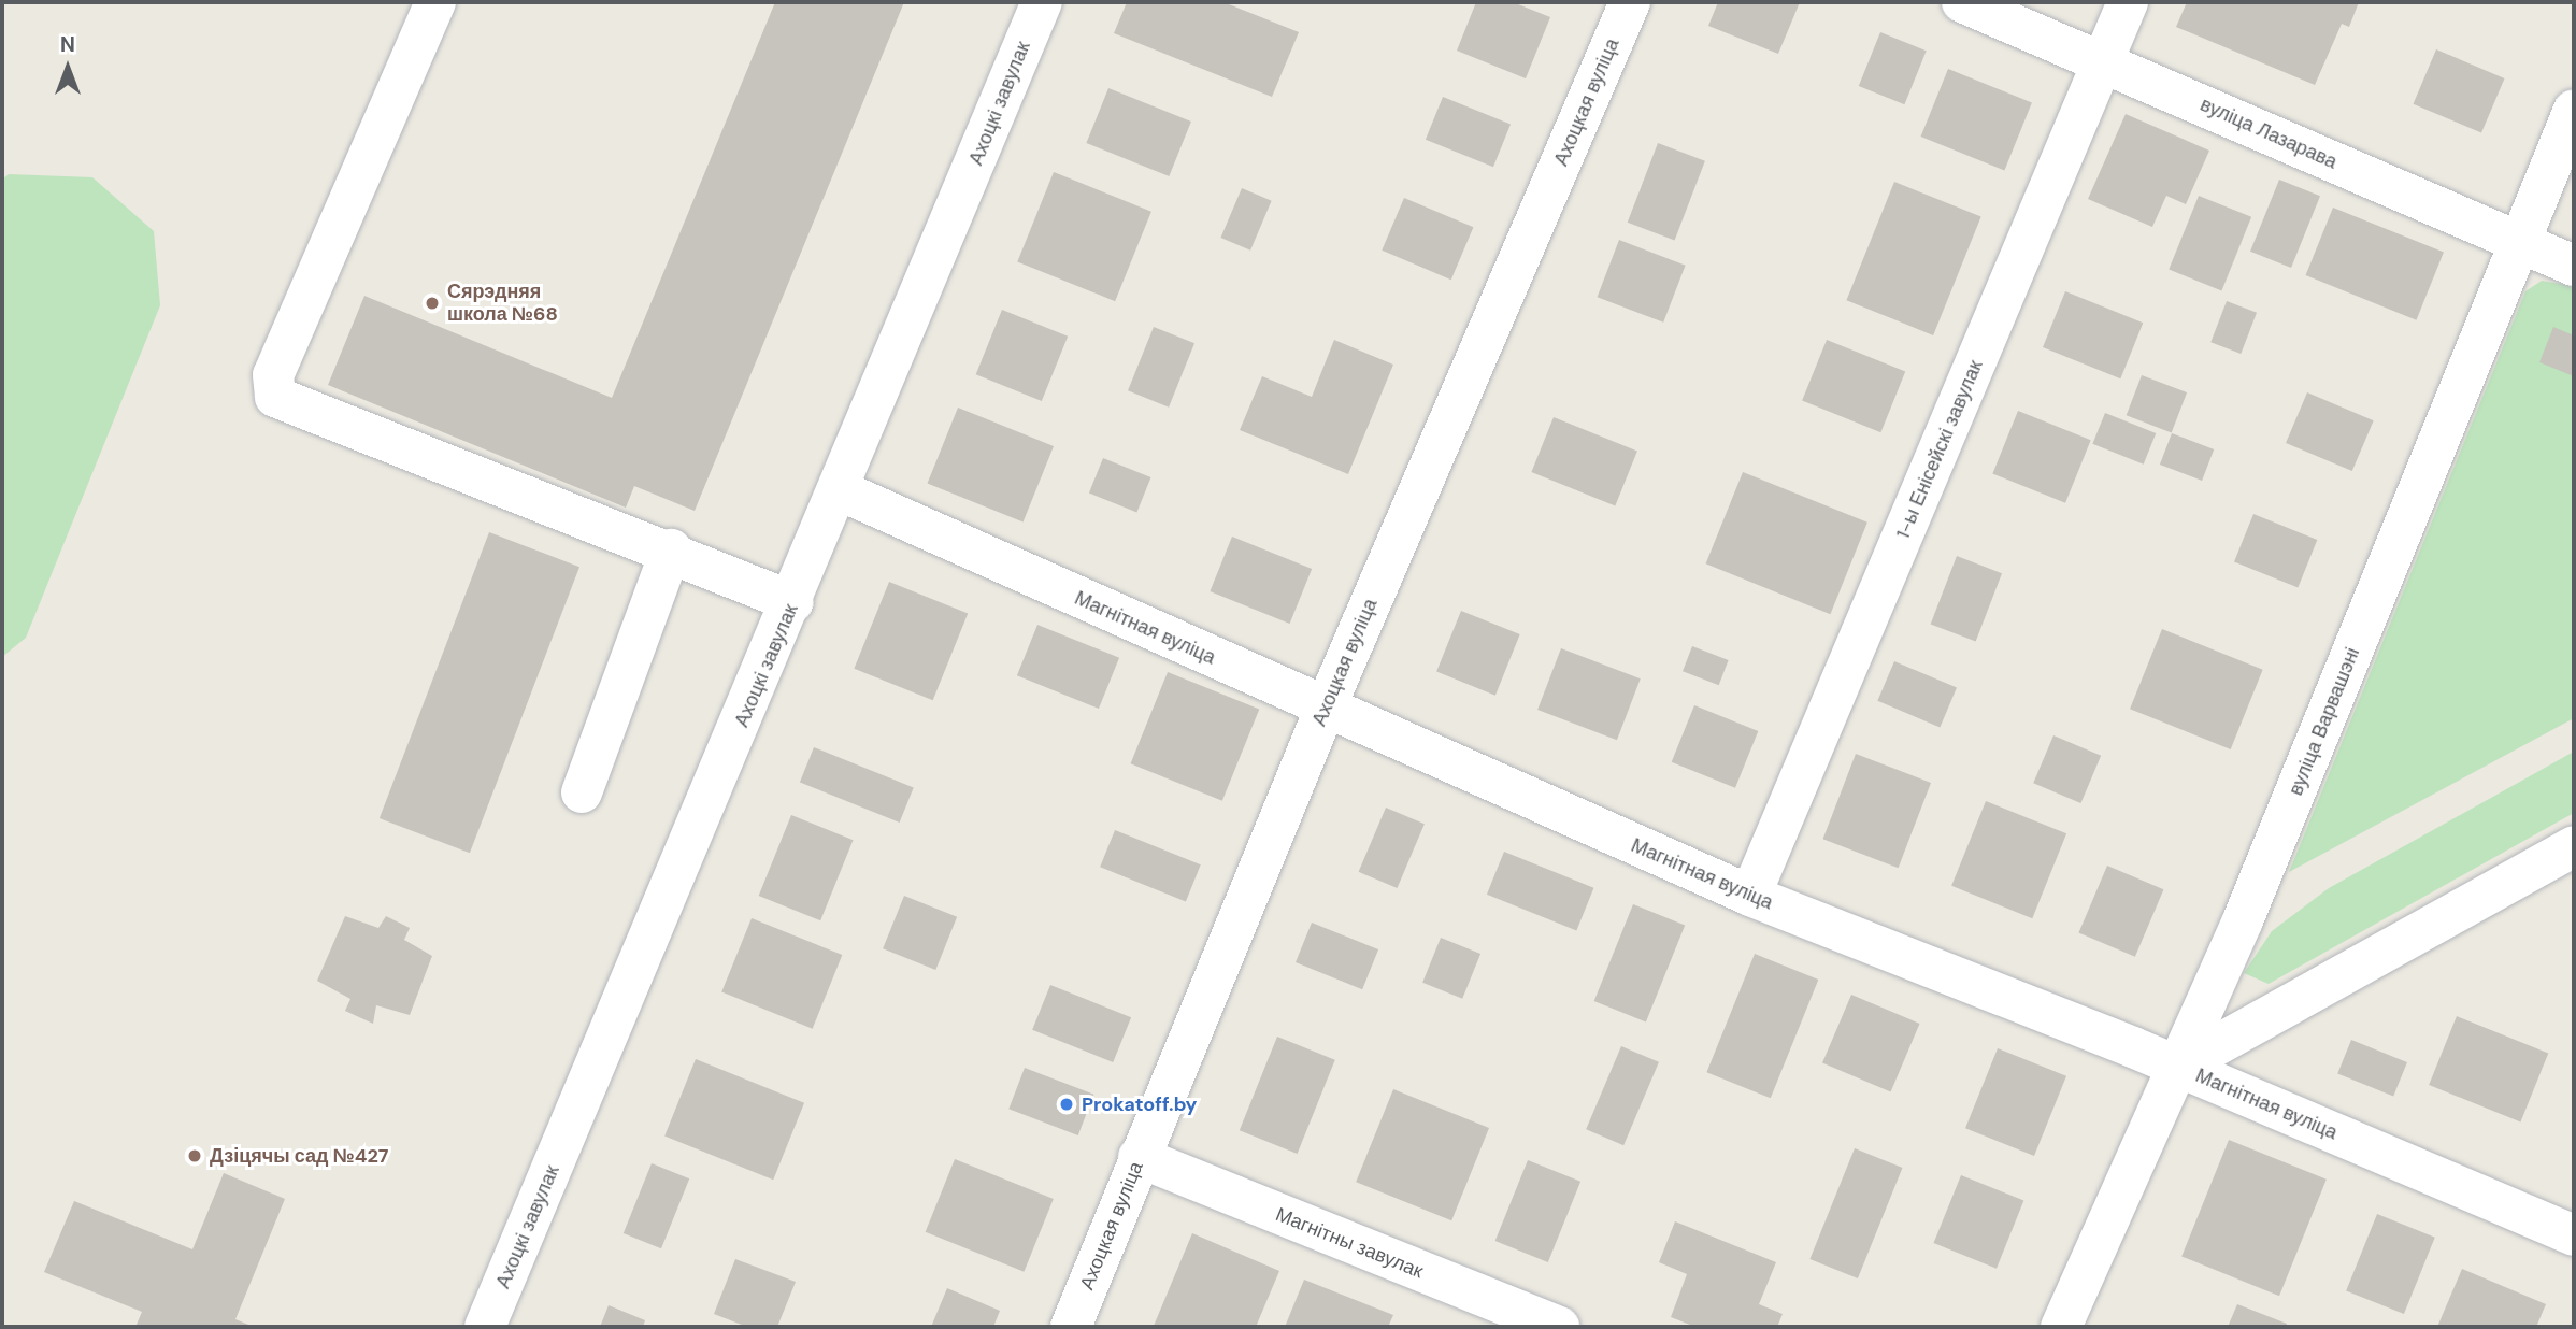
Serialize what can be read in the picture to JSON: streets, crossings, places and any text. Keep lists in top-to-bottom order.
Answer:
{
  "streets": {
    "street": [
      "Ахоцкая вуліца",
      "Ахоцкі завулак",
      "вуліца Лазарава",
      "1-ы Енісейскі завулак",
      "Магнітная вуліца",
      "вуліца Варвашэні",
      "Магнітны завулак"
    ]
  },
  "crossings": [
    ["Ахоцкая вуліца", "Магнітная вуліца"],
    ["Ахоцкая вуліца", "Магнітны завулак"],
    ["Ахоцкі завулак", "Магнітная вуліца"],
    ["вуліца Лазарава", "1-ы Енісейскі завулак"],
    ["вуліца Лазарава", "вуліца Варвашэні"],
    ["1-ы Енісейскі завулак", "Магнітная вуліца"],
    ["Магнітная вуліца", "вуліца Варвашэні"]
  ],
  "places": ["Сярэдняя школа №68", "Prokatoff.by", "Дзіцячы сад №427"],
  "north": "top"
}
